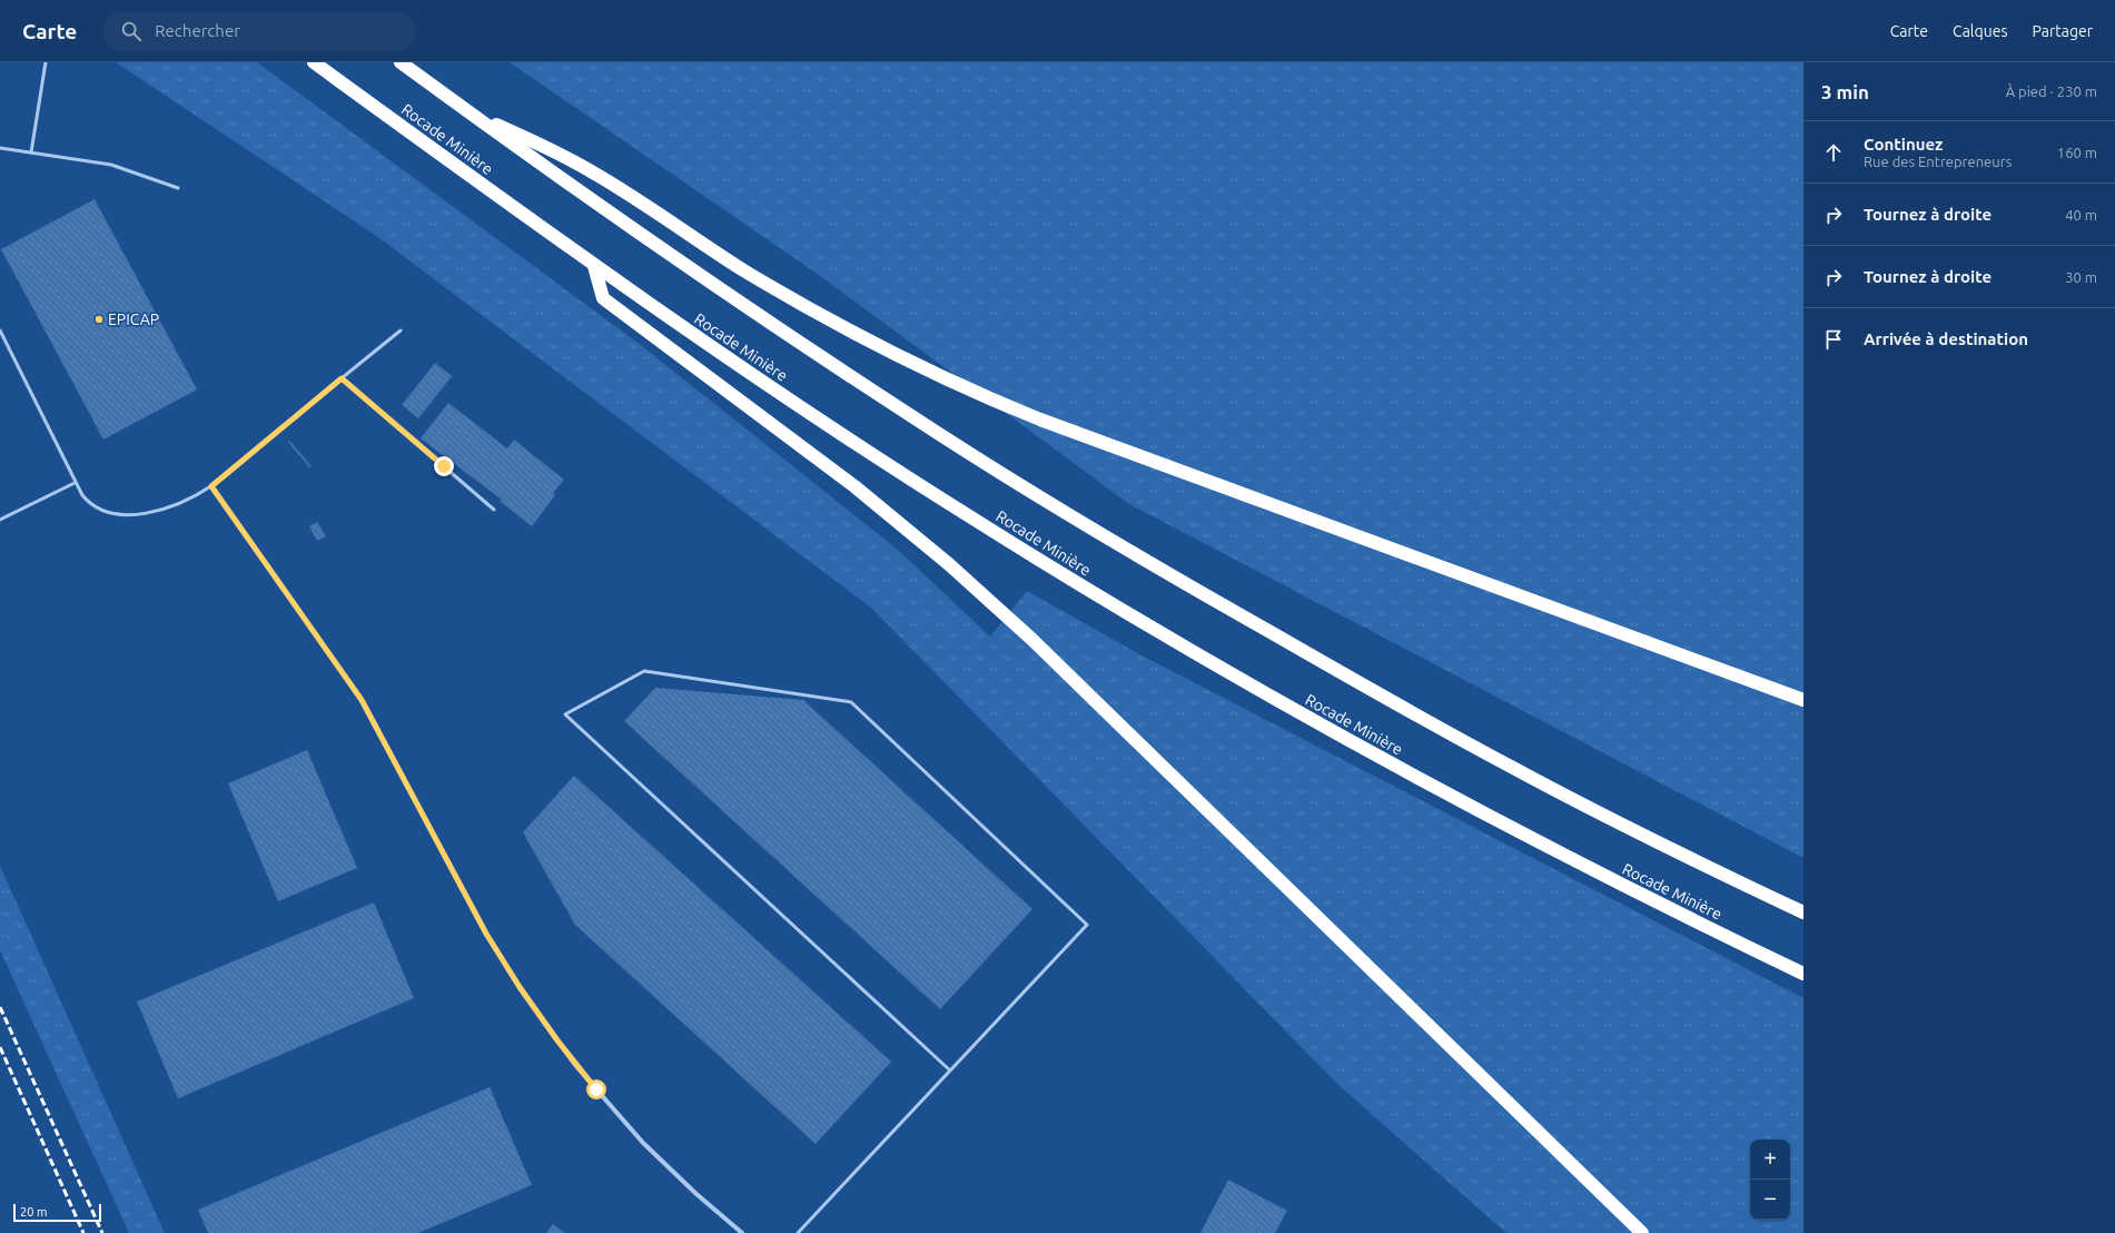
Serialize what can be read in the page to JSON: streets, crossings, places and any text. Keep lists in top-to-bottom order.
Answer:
{
  "streets": {
    "highway": ["Rocade Minière"]
  },
  "places": ["EPICAP"],
  "scale_bar": "20 m",
  "page": {
    "header": "Carte",
    "search": "Rechercher",
    "nav": ["Carte", "Calques", "Partager"],
    "heading": ["3 min", "À pied · 230 m"],
    "list": [
      ["Continuez", "Rue des Entrepreneurs", "160 m"],
      ["Tournez à droite", "40 m"],
      ["Tournez à droite", "30 m"],
      "Arrivée à destination"
    ],
    "map_buttons": ["+", "−"],
    "scale": "20 m"
  }
}
